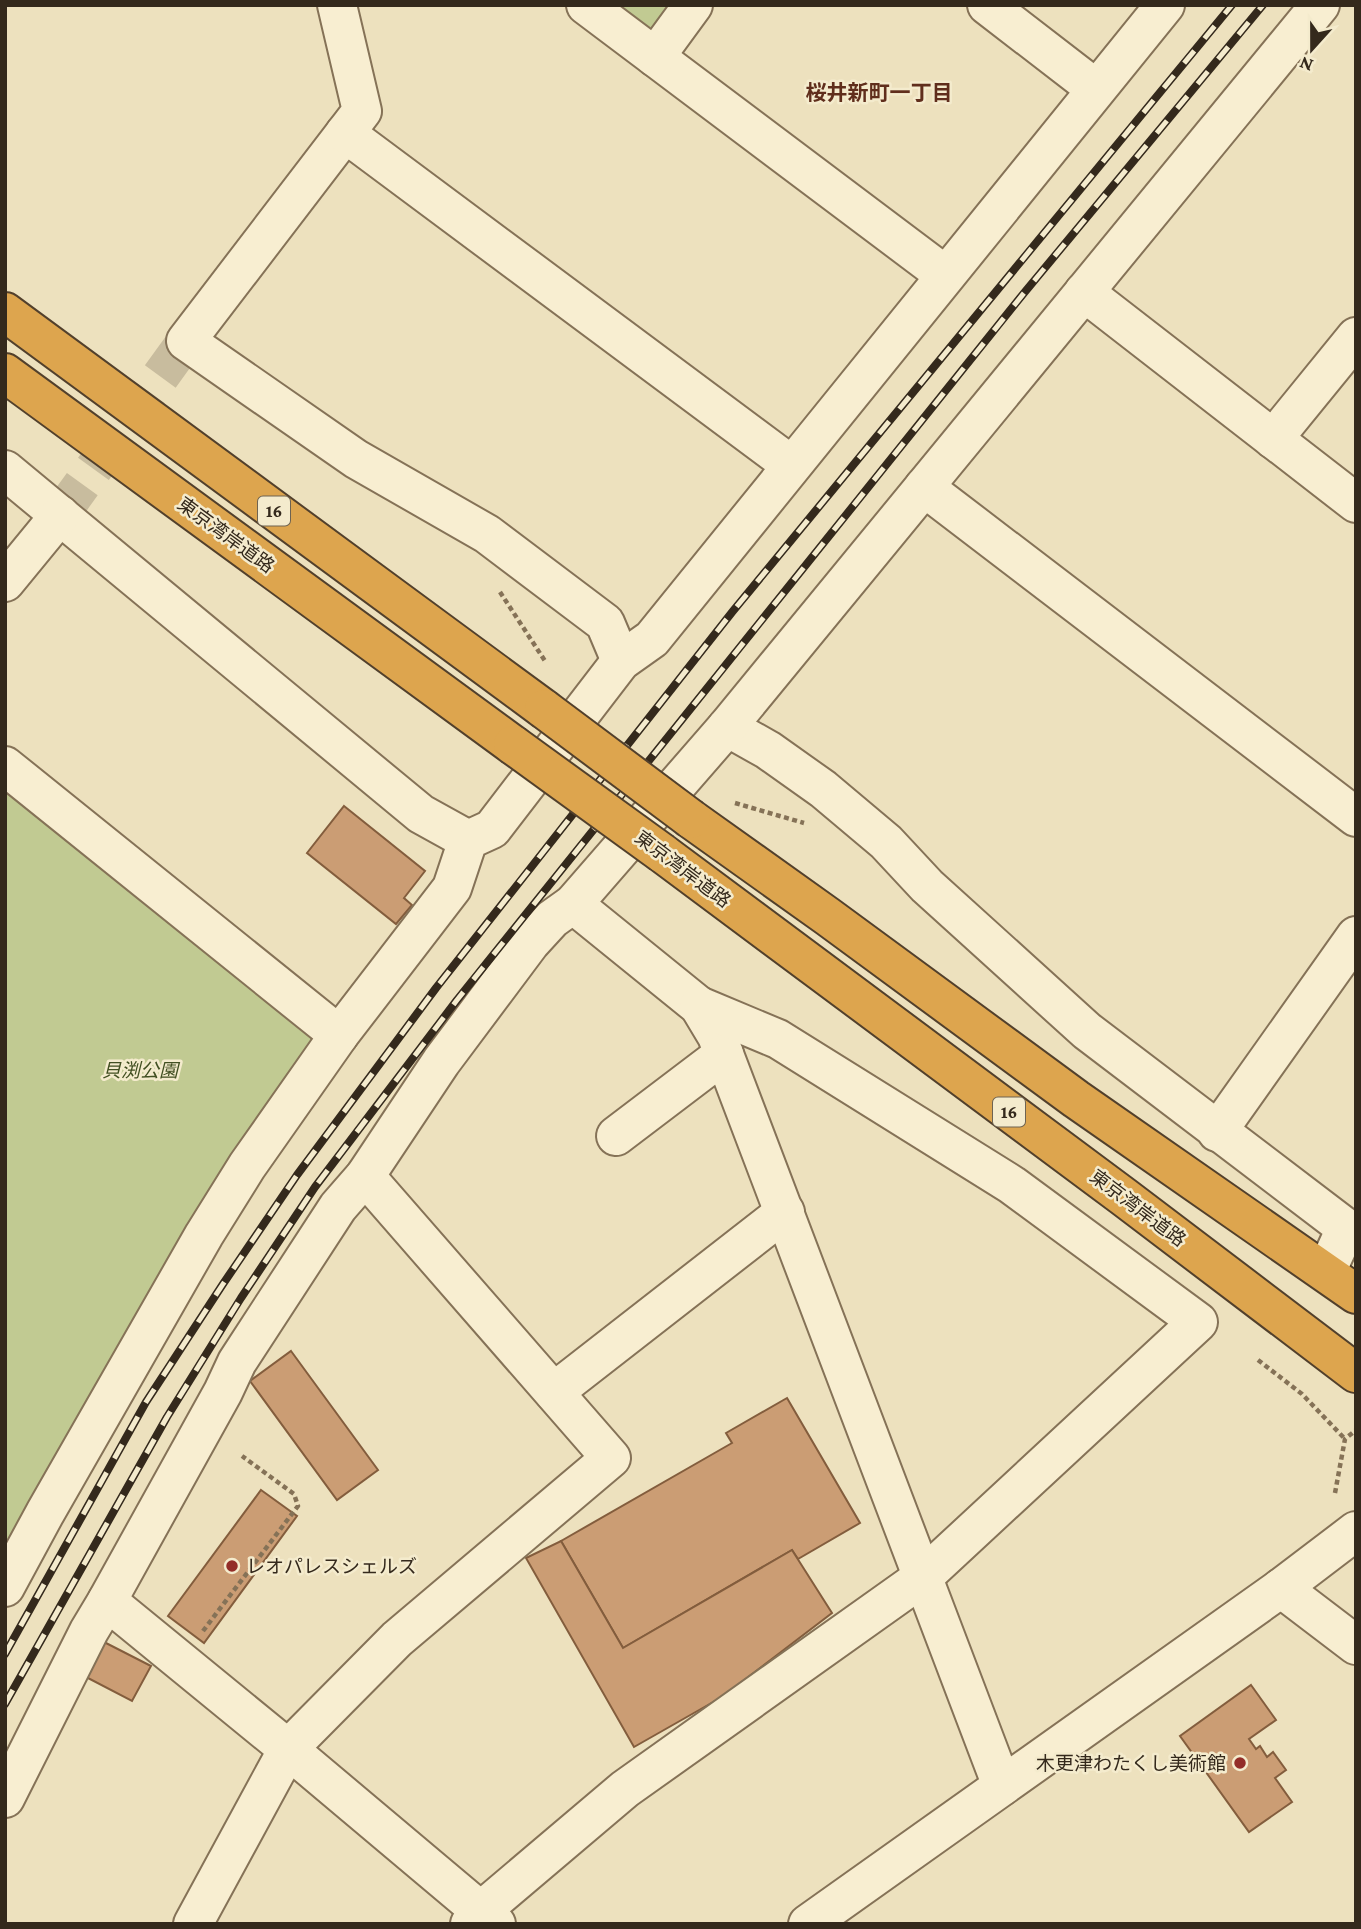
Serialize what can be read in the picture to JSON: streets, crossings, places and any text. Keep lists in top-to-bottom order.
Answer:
{
  "streets": {
    "highway": ["16", "東京湾岸道路"]
  },
  "districts": ["桜井新町一丁目"],
  "parks": ["貝渕公園"],
  "places": ["レオパレスシェルズ", "木更津わたくし美術館"],
  "north": "bottom"
}
